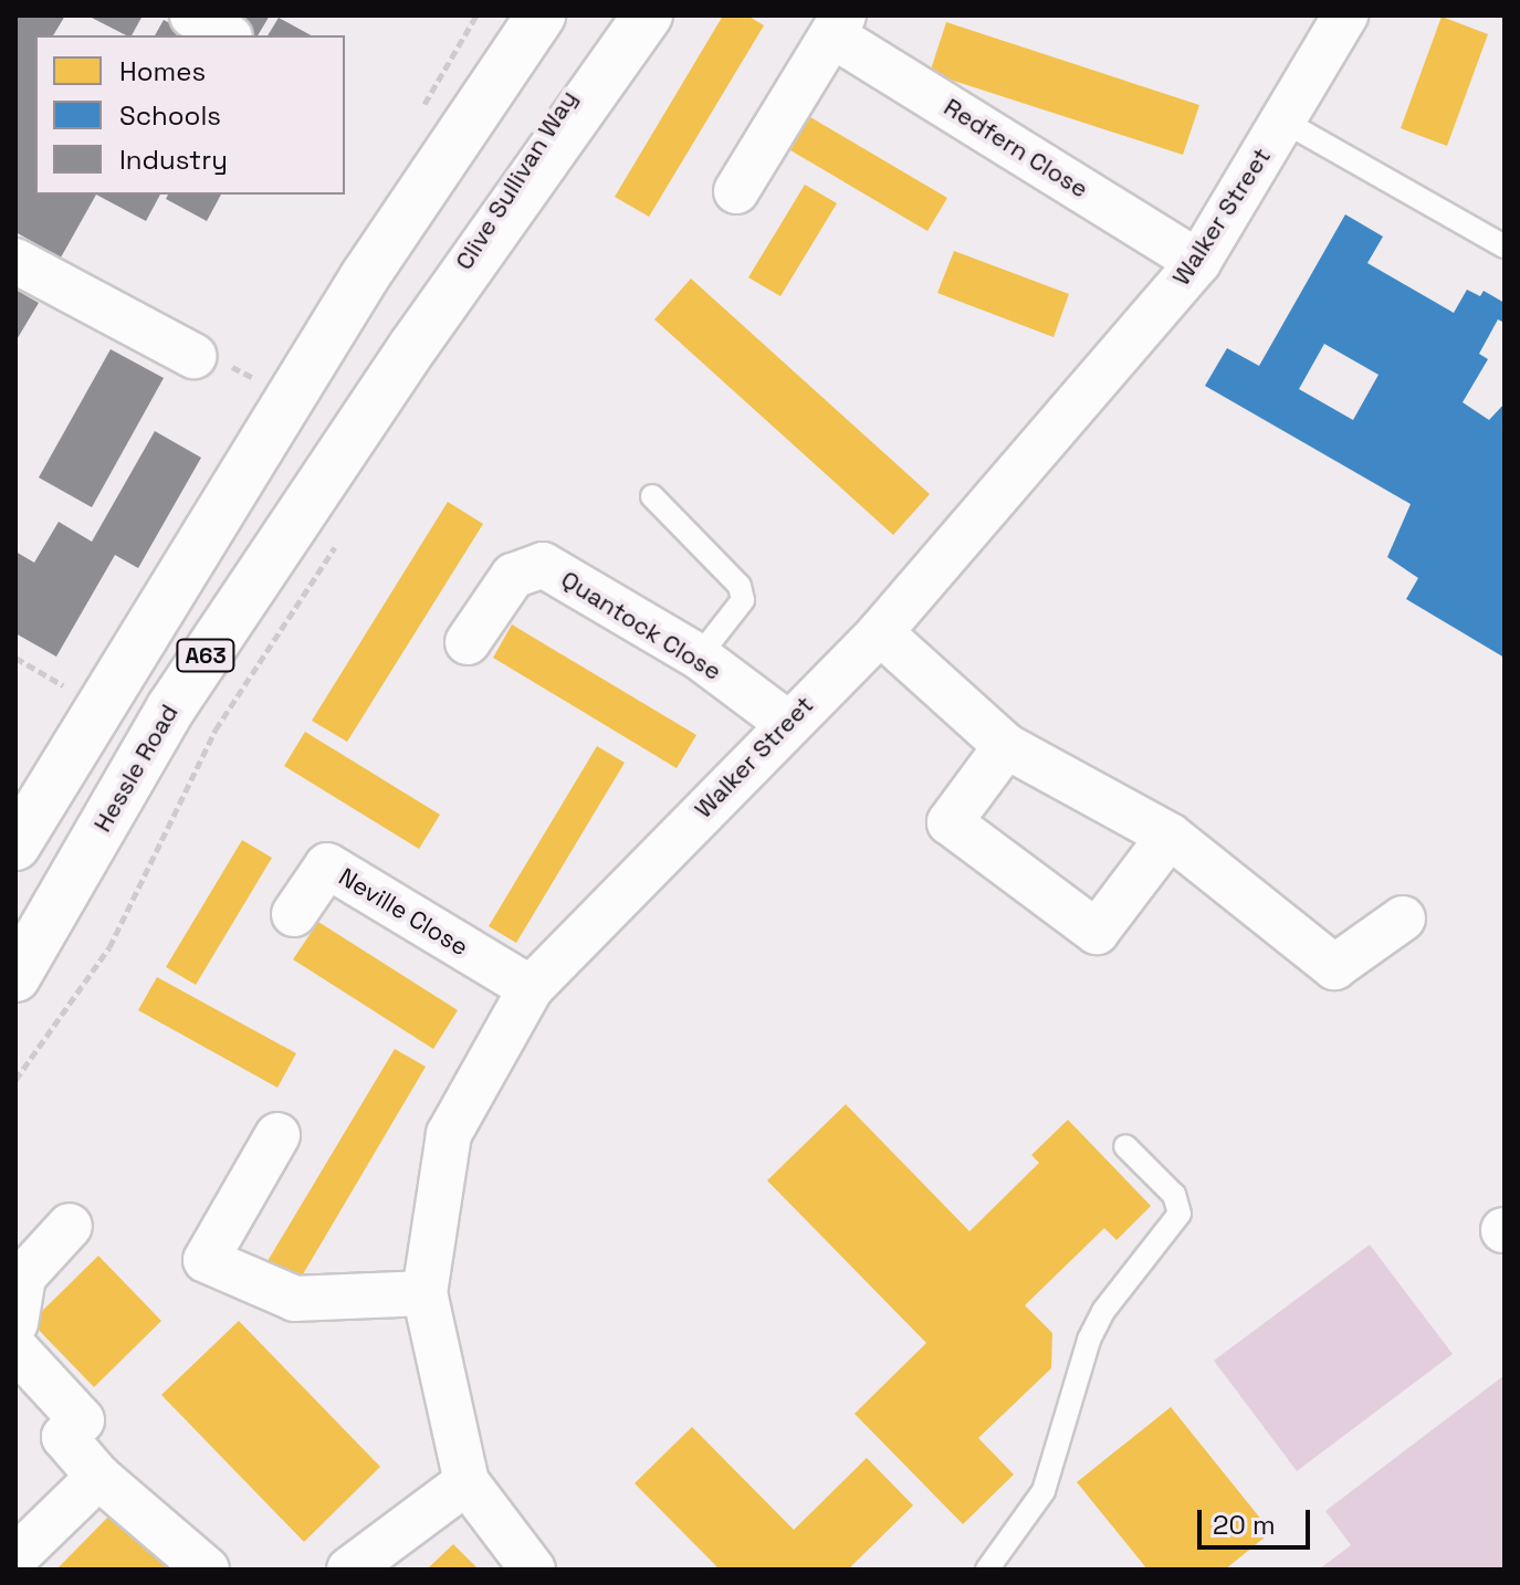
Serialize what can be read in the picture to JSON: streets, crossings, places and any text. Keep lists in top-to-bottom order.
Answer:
{
  "streets": {
    "highway": ["Clive Sullivan Way", "A63", "Hessle Road"],
    "street": [
      "Redfern Close",
      "Walker Street",
      "Quantock Close",
      "Neville Close"
    ]
  },
  "crossings": [
    ["Redfern Close", "Walker Street"],
    ["Clive Sullivan Way", "Hessle Road"],
    ["Walker Street", "Quantock Close"],
    ["Walker Street", "Neville Close"]
  ],
  "legend": ["Homes", "Schools", "Industry"],
  "scale_bar": "20 m"
}
